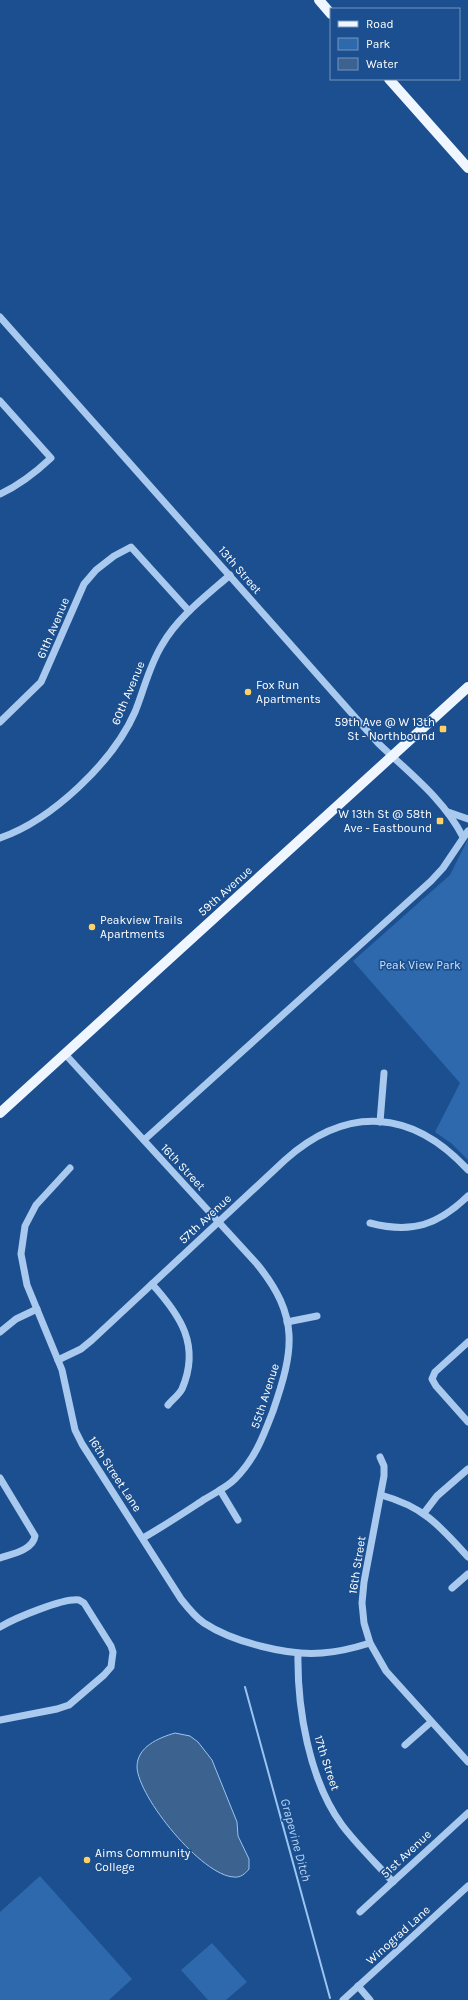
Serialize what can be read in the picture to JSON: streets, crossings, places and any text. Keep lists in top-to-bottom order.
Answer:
{
  "streets": {
    "main road": ["59th Avenue"],
    "street": [
      "13th Street",
      "61th Avenue",
      "60th Avenue",
      "16th Street",
      "57th Avenue",
      "55th Avenue",
      "16th Street Lane",
      "17th Street",
      "51st Avenue",
      "Winograd Lane"
    ]
  },
  "crossings": [
    ["13th Street", "60th Avenue"],
    ["13th Street", "59th Avenue"],
    ["61th Avenue", "60th Avenue"],
    ["59th Avenue", "16th Street"],
    ["16th Street", "57th Avenue"],
    ["16th Street", "55th Avenue"],
    ["16th Street", "16th Street Lane"],
    ["57th Avenue", "16th Street Lane"],
    ["55th Avenue", "16th Street Lane"],
    ["16th Street Lane", "17th Street"],
    ["17th Street", "51st Avenue"]
  ],
  "water": ["Grapevine Ditch"],
  "parks": ["Peak View Park"],
  "places": {
    "other": ["Fox Run Apartments", "Peakview Trails Apartments", "Aims Community College"],
    "transit": ["59th Ave @ W 13th St - Northbound", "W 13th St @ 58th Ave - Eastbound"]
  },
  "legend": ["Road", "Park", "Water"]
}
